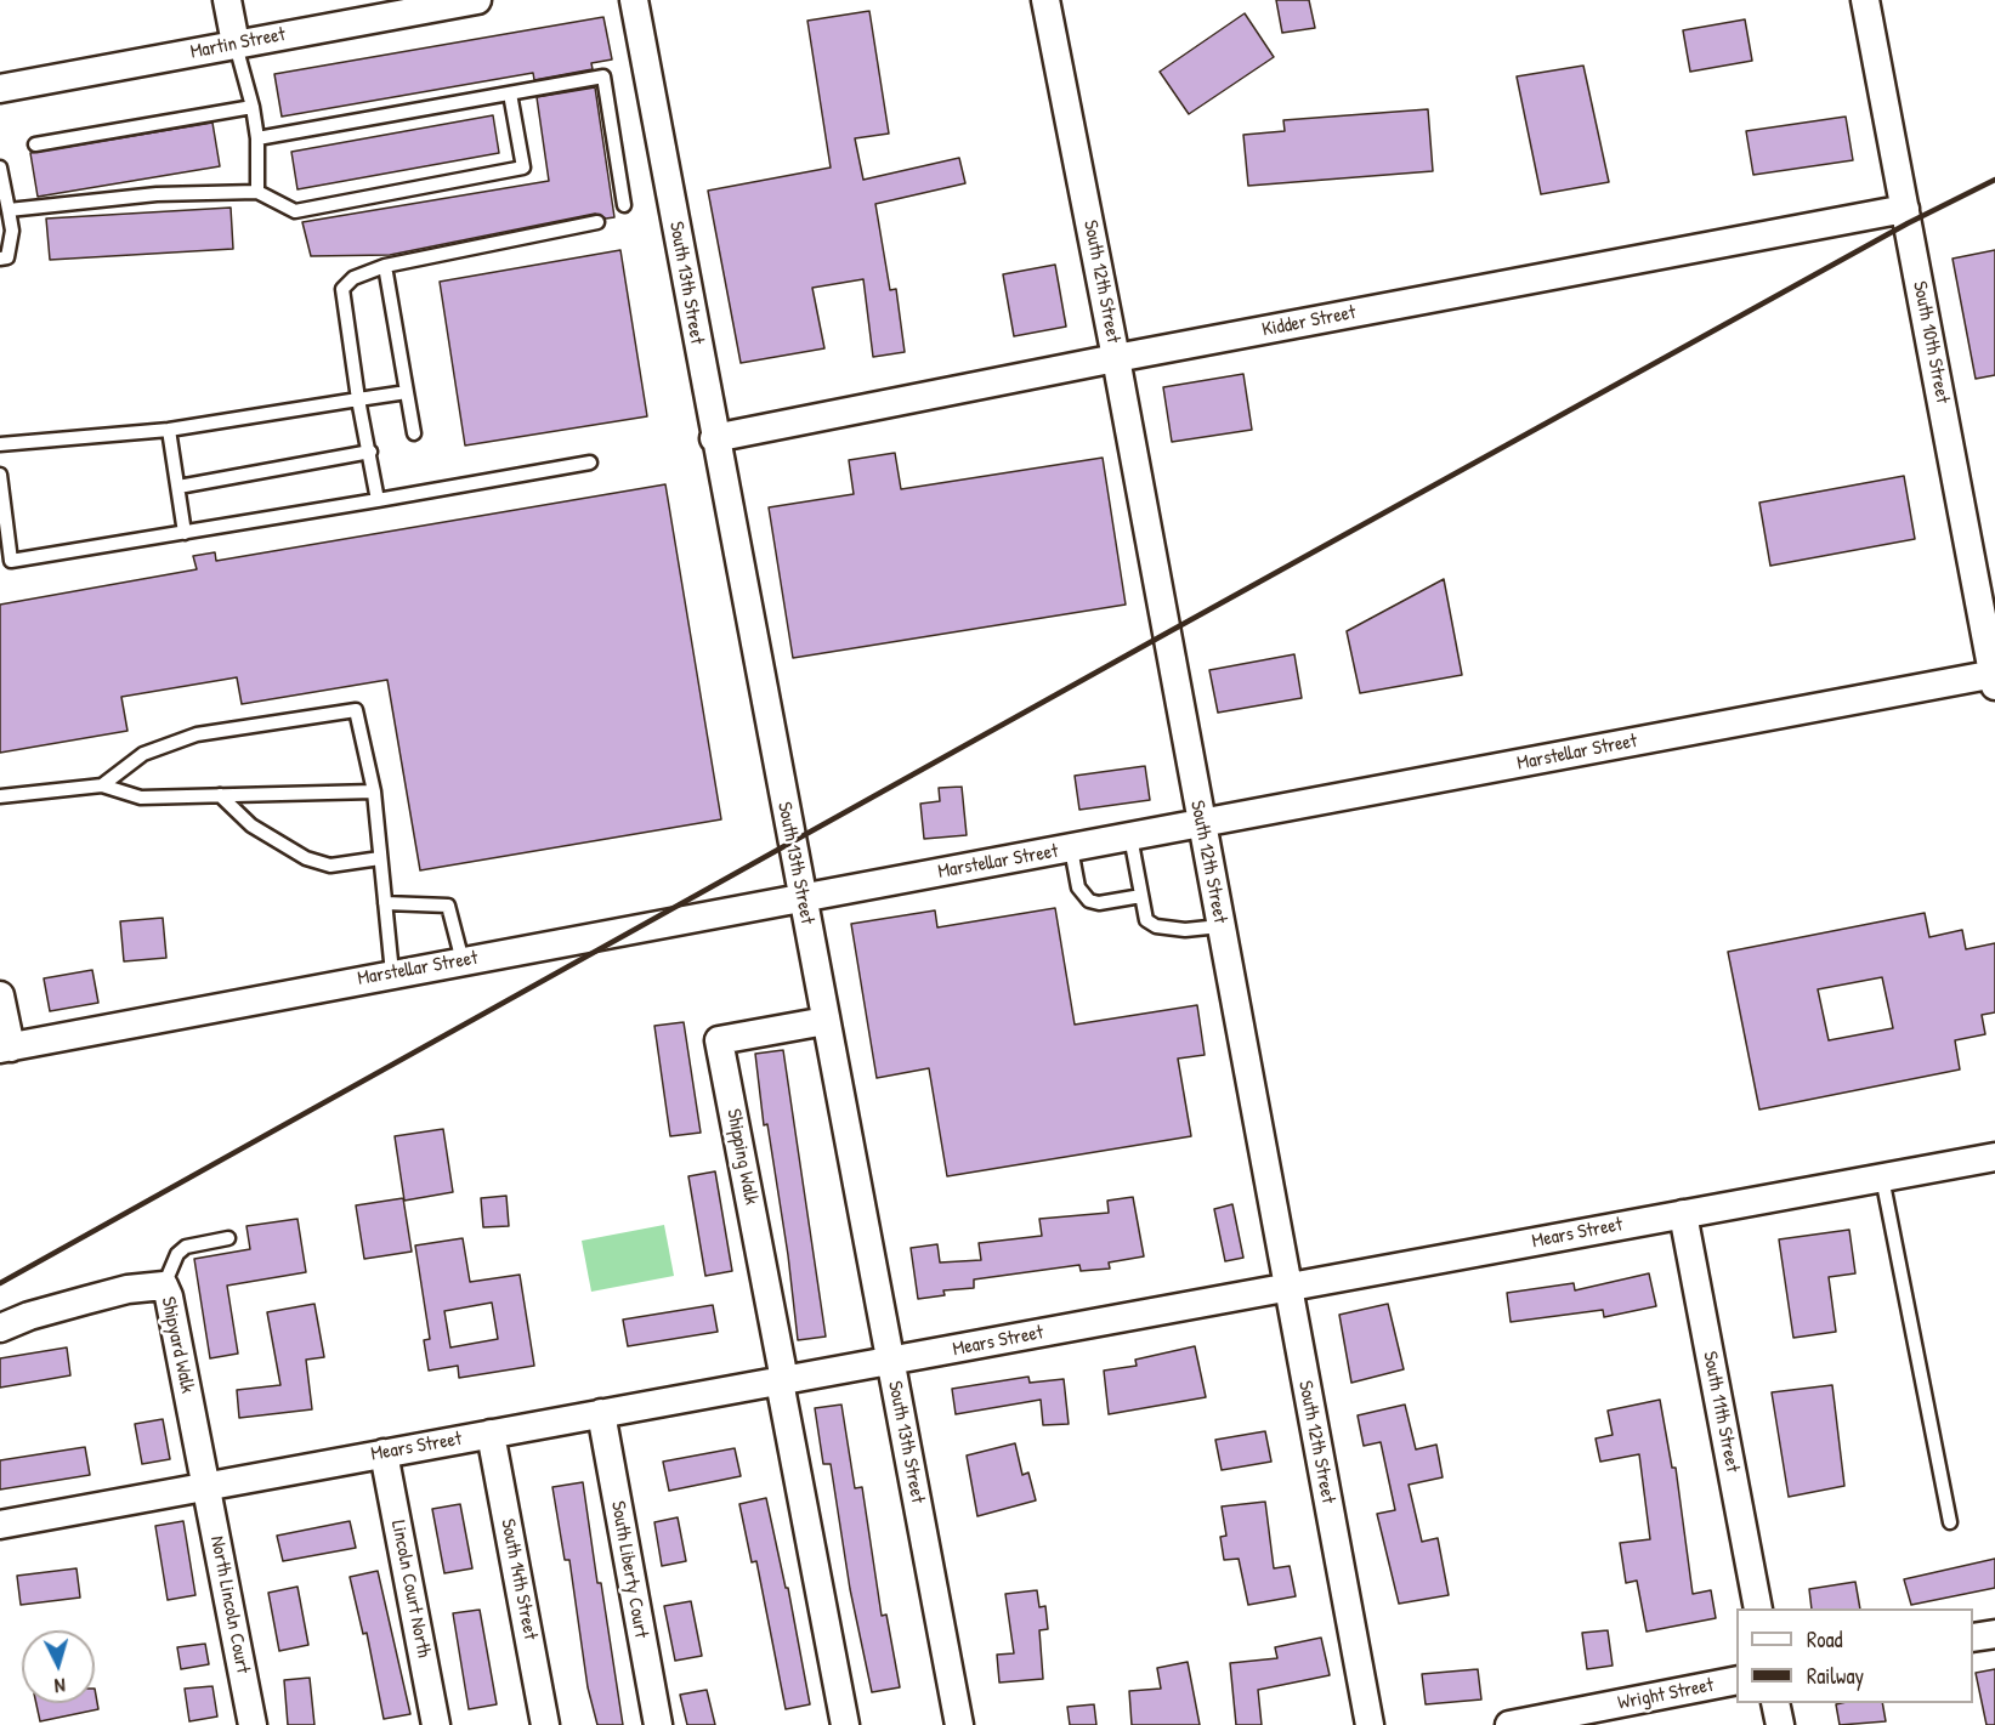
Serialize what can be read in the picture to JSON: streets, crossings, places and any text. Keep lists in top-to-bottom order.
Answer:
{
  "streets": {
    "street": [
      "Martin Street",
      "South 12th Street",
      "South 13th Street",
      "Kidder Street",
      "South 10th Street",
      "Marstellar Street",
      "Shipping Walk",
      "Mears Street",
      "Shipyard Walk",
      "South 11th Street",
      "South Liberty Court",
      "South 14th Street",
      "Lincoln Court North",
      "North Lincoln Court",
      "Wright Street"
    ]
  },
  "crossings": [
    ["South 12th Street", "Kidder Street"],
    ["South 12th Street", "Marstellar Street"],
    ["South 12th Street", "Mears Street"],
    ["South 13th Street", "Kidder Street"],
    ["South 13th Street", "Marstellar Street"],
    ["South 13th Street", "Shipping Walk"],
    ["South 13th Street", "Mears Street"],
    ["Kidder Street", "South 10th Street"],
    ["South 10th Street", "Marstellar Street"],
    ["Shipping Walk", "Mears Street"],
    ["Mears Street", "Shipyard Walk"],
    ["Mears Street", "South 11th Street"],
    ["Mears Street", "South Liberty Court"],
    ["Mears Street", "South 14th Street"],
    ["Mears Street", "Lincoln Court North"],
    ["Mears Street", "North Lincoln Court"],
    ["Shipyard Walk", "North Lincoln Court"]
  ],
  "legend": ["Road", "Railway"],
  "north": "bottom"
}
